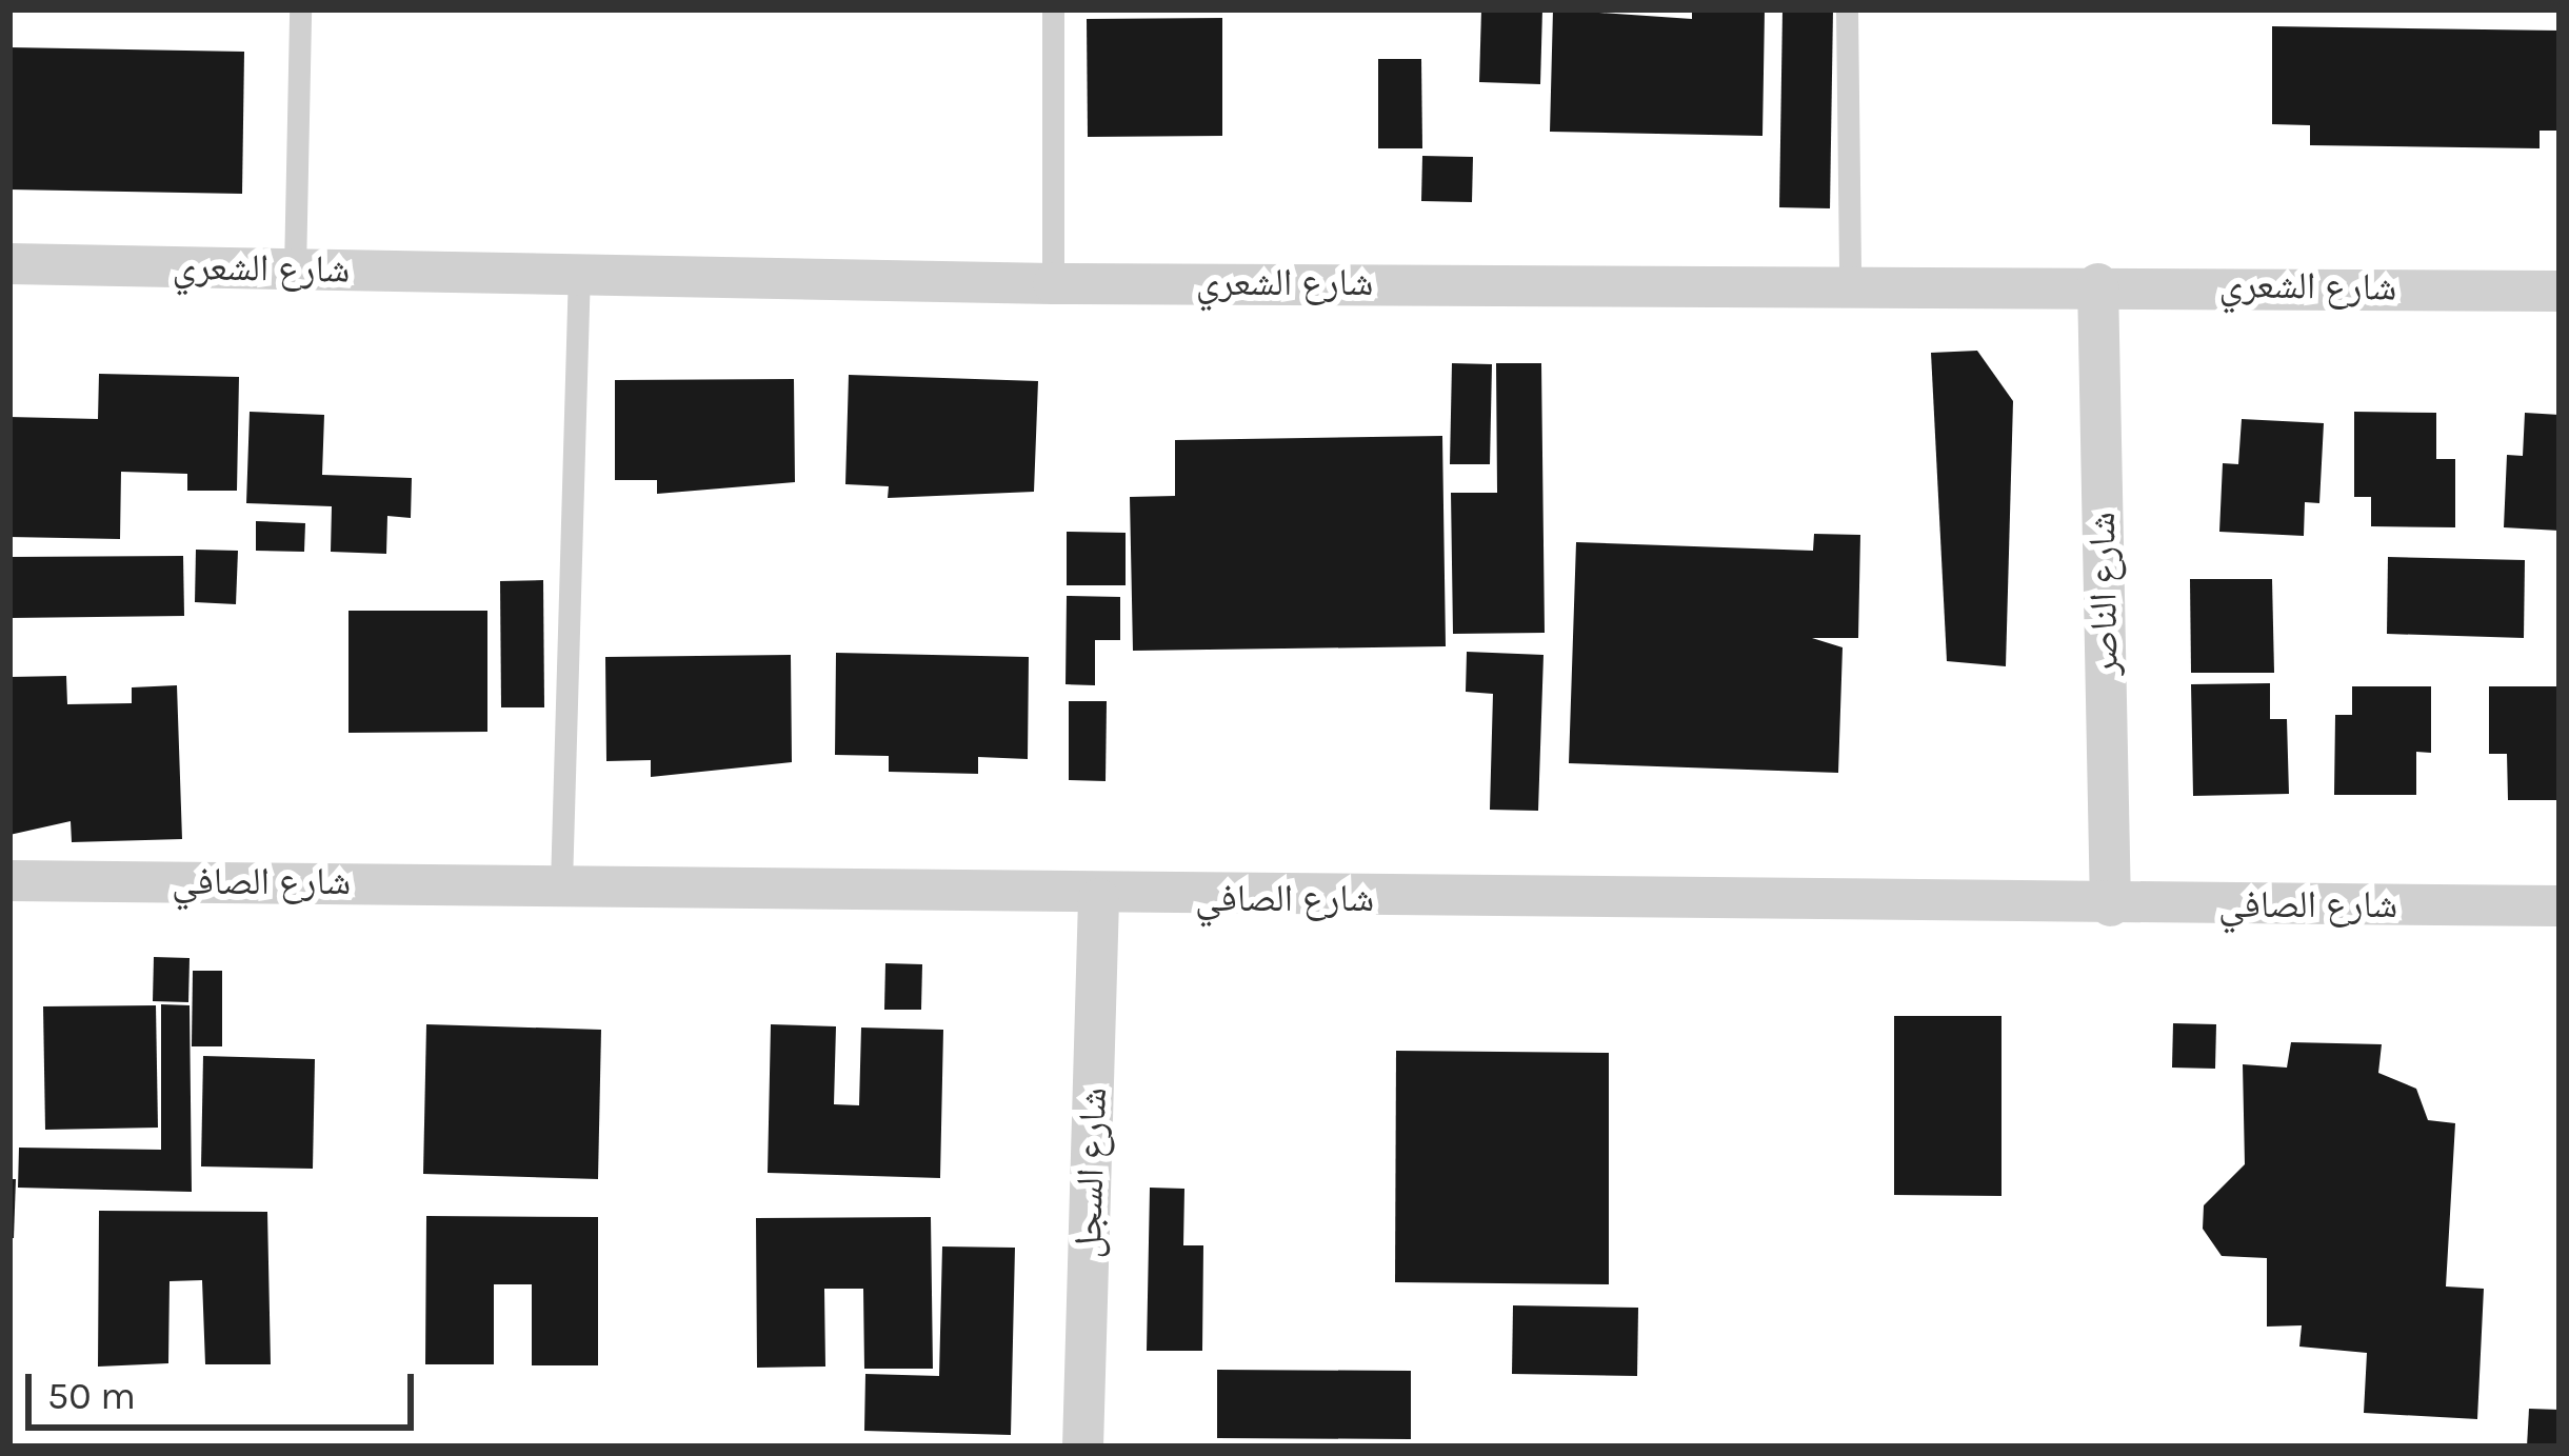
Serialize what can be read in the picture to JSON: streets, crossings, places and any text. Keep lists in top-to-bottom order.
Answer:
{
  "streets": {
    "street": [
      "شارع الشعري",
      "شارع الناصر",
      "شارع الصافي",
      "شارع السجل"
    ]
  },
  "crossings": [
    ["شارع الشعري", "شارع الناصر"],
    ["شارع الناصر", "شارع الصافي"],
    ["شارع الصافي", "شارع السجل"]
  ],
  "scale_bar": "50 m"
}
